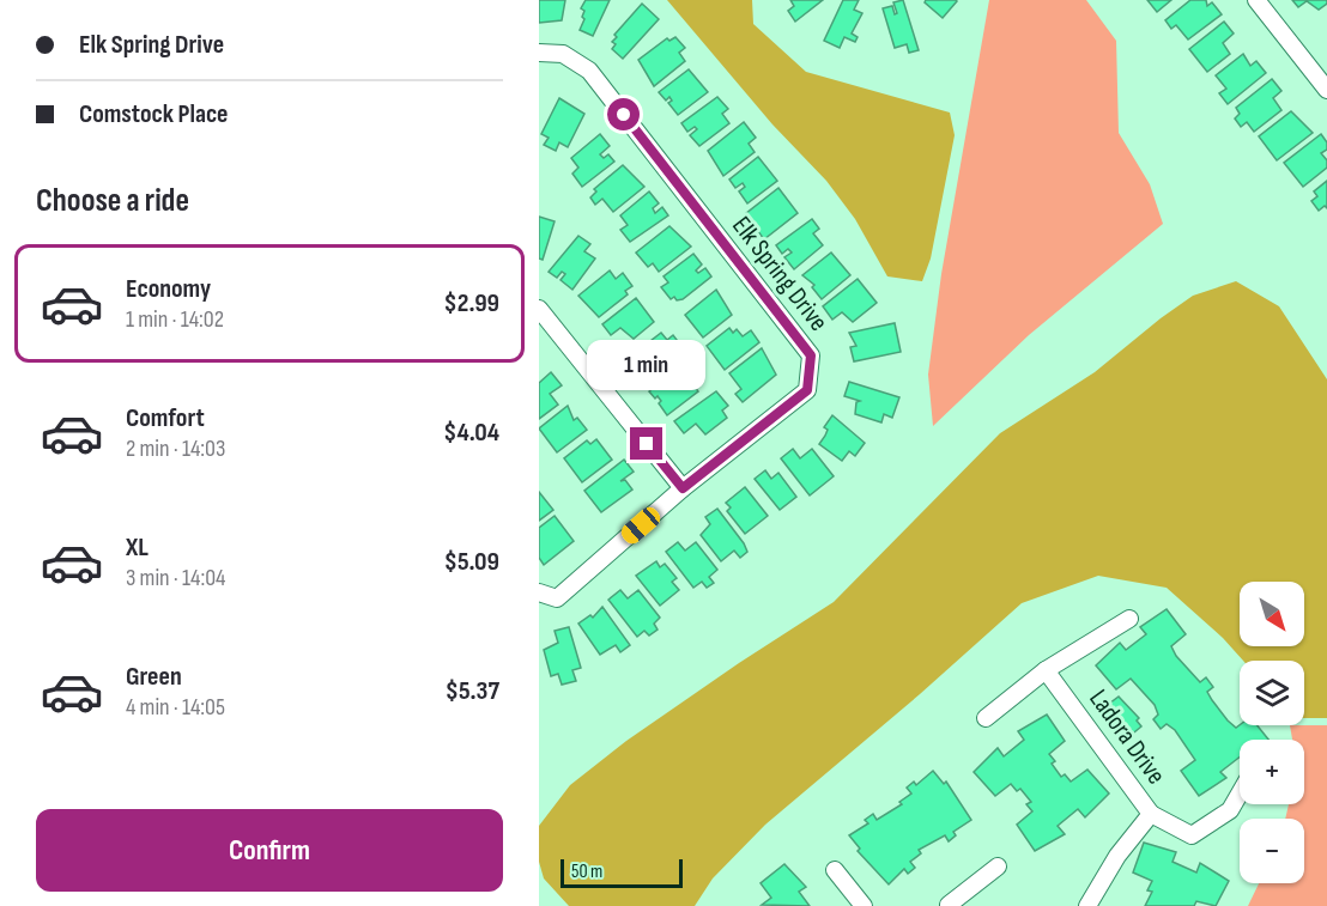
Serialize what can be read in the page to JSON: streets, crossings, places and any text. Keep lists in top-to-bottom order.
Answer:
{
  "streets": {
    "street": ["Elk Spring Drive", "Ladora Drive"]
  },
  "scale_bar": "50 m",
  "north": "bottom right",
  "page": {
    "banner": ["Elk Spring Drive", "Comstock Place"],
    "heading": "Choose a ride",
    "list": [
      {
        "name": "Economy",
        "note": "1 min · 14:02",
        "value": "$2.99"
      },
      {
        "name": "Comfort",
        "note": "2 min · 14:03",
        "value": "$4.04"
      },
      {
        "name": "XL",
        "note": "3 min · 14:04",
        "value": "$5.09"
      },
      {
        "name": "Green",
        "note": "4 min · 14:05",
        "value": "$5.37"
      }
    ],
    "bubble": "1 min",
    "map_buttons": ["+", "−"],
    "buttons": "Confirm",
    "scale": "50 m"
  }
}
